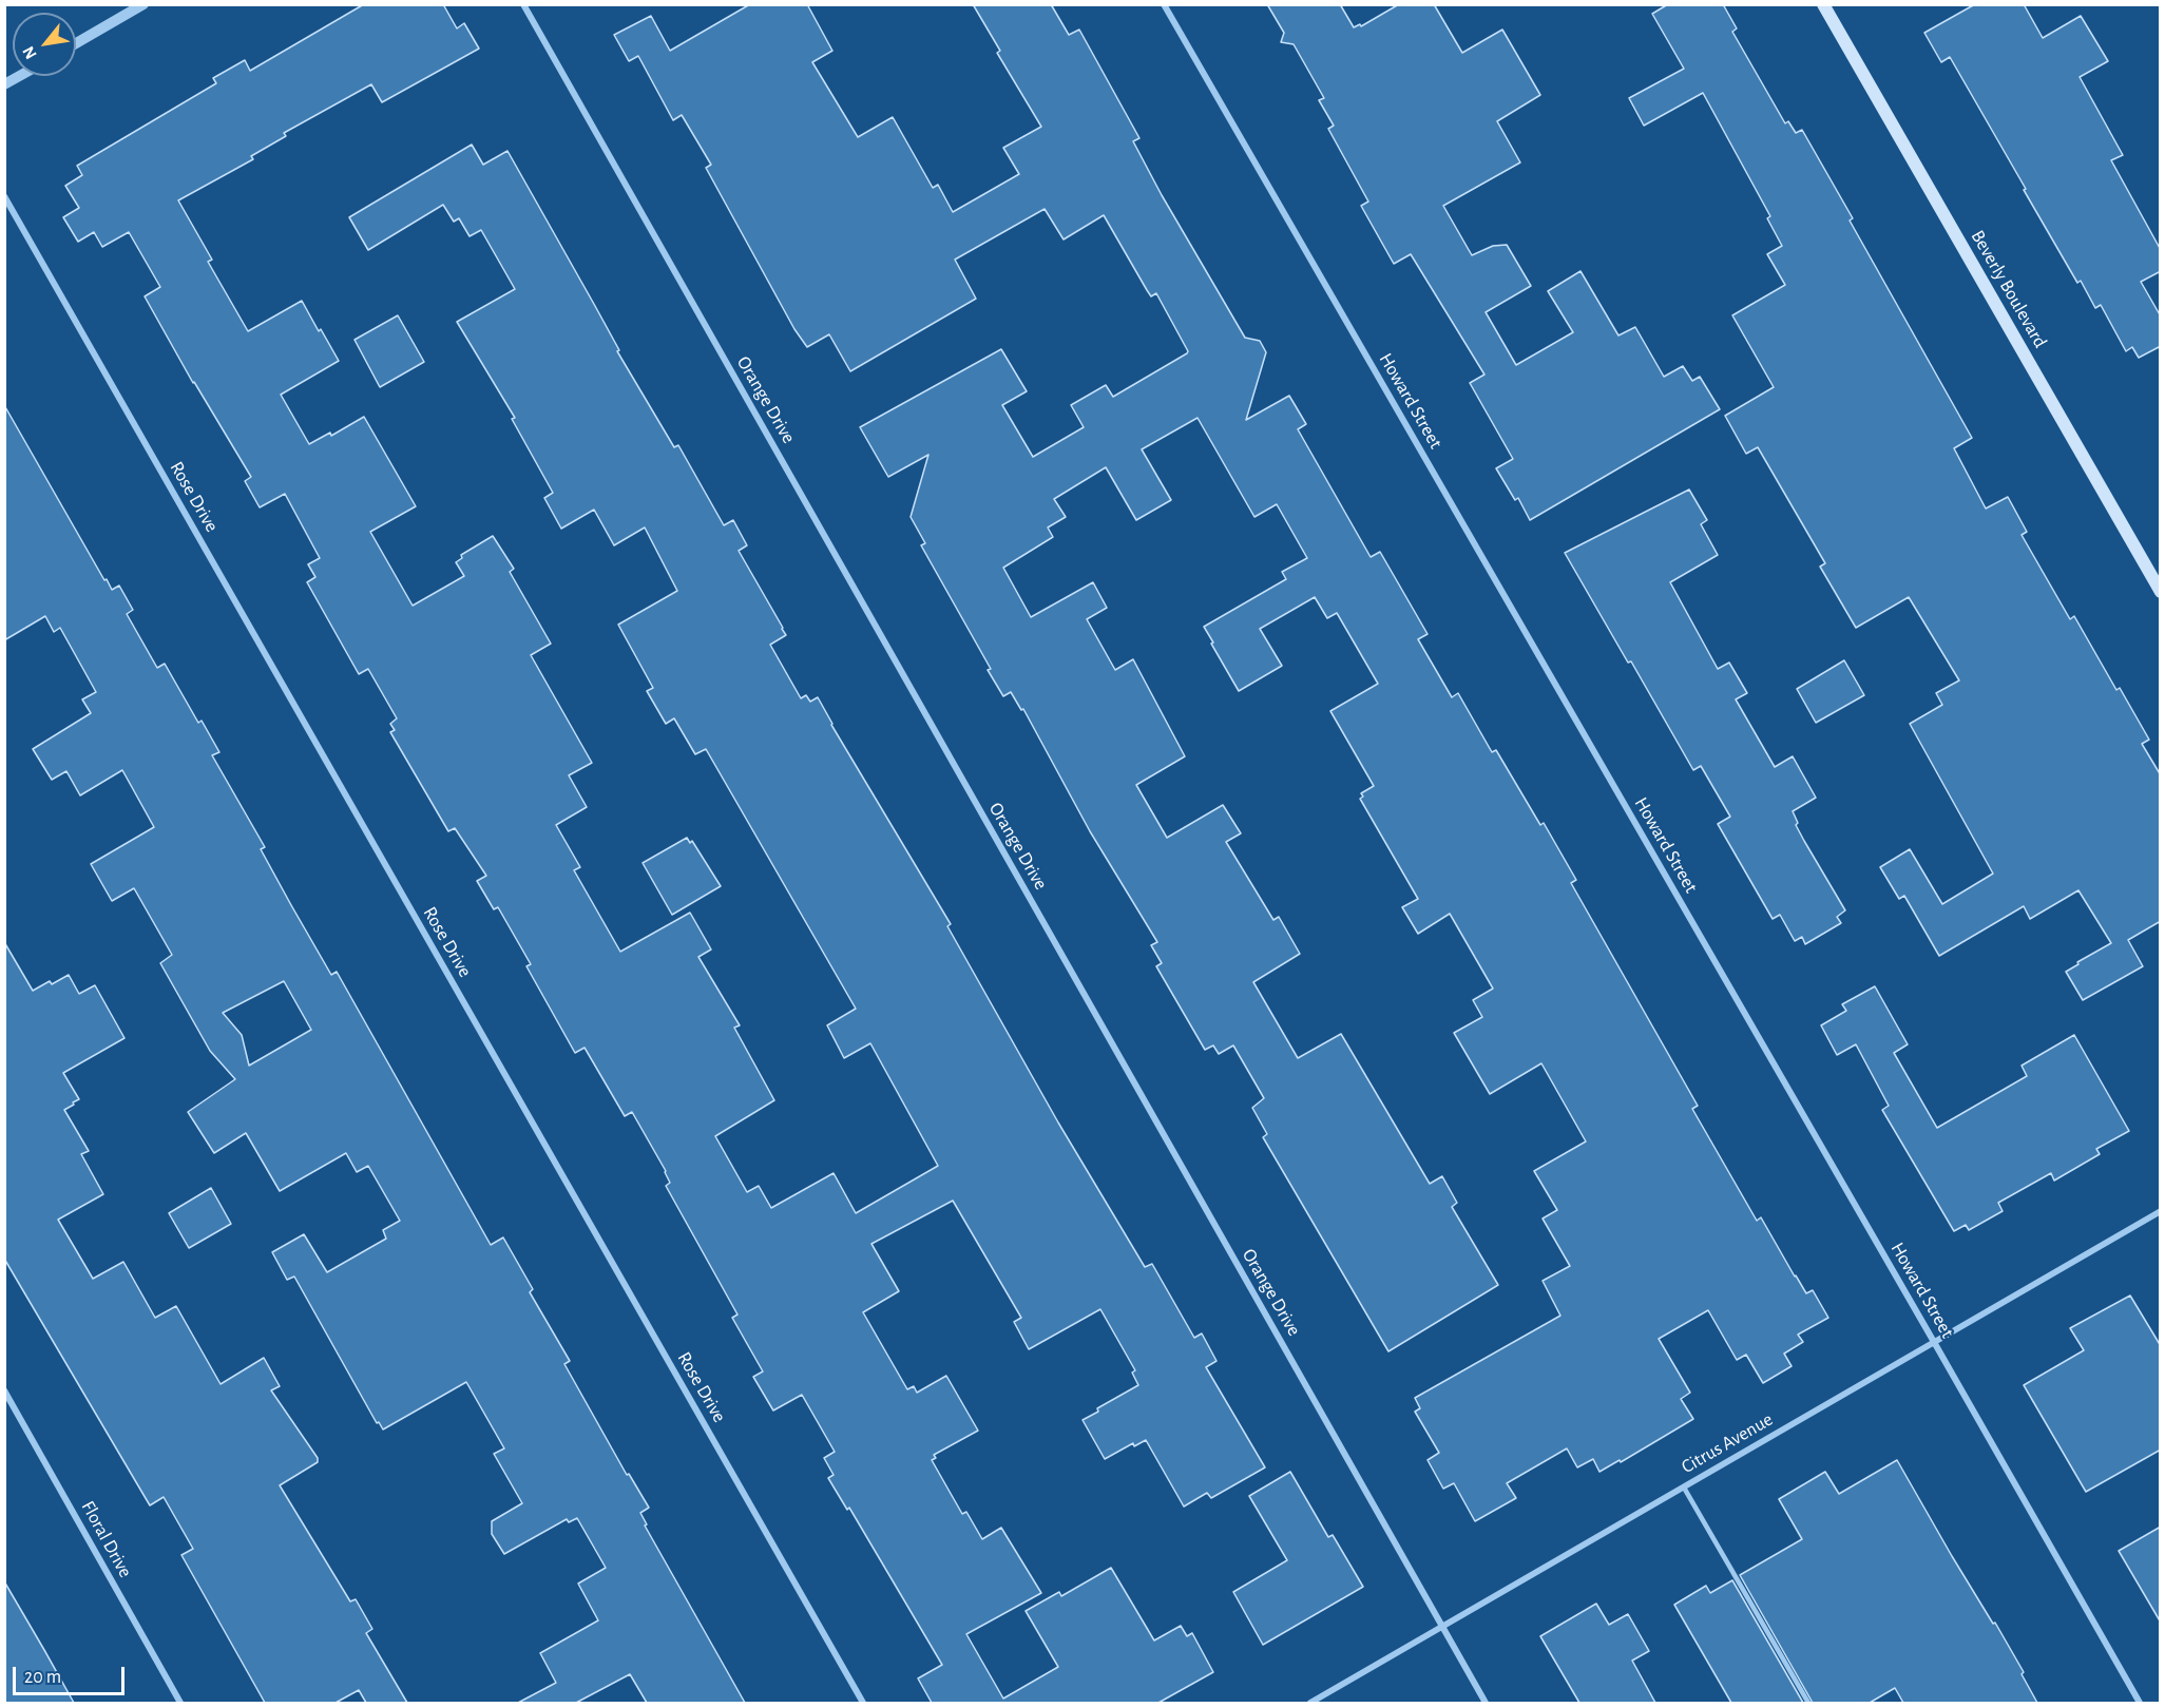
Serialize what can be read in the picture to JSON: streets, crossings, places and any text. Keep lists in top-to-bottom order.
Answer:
{
  "streets": {
    "main road": ["Beverly Boulevard"],
    "street": [
      "Orange Drive",
      "Howard Street",
      "Rose Drive",
      "Citrus Avenue",
      "Floral Drive"
    ]
  },
  "crossings": [
    ["Orange Drive", "Citrus Avenue"],
    ["Howard Street", "Citrus Avenue"]
  ],
  "scale_bar": "20 m",
  "north": "bottom left"
}
